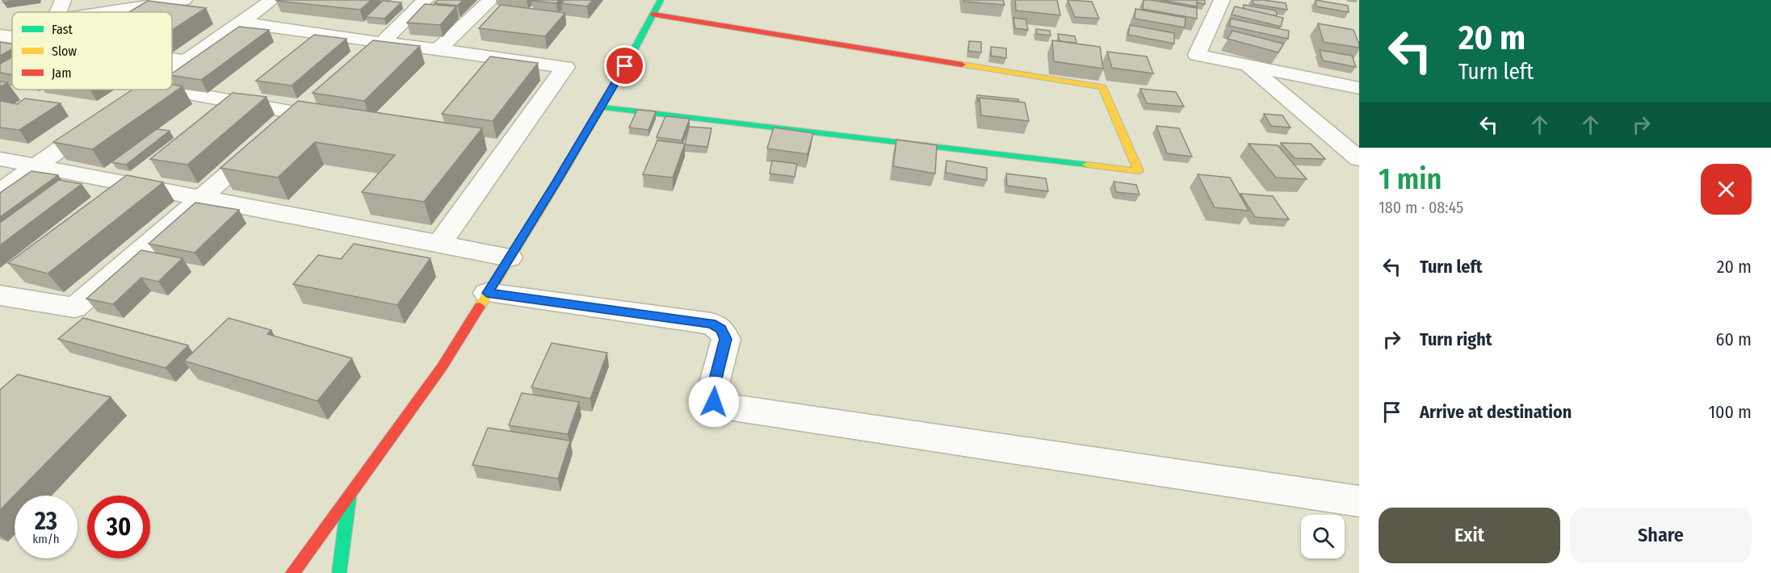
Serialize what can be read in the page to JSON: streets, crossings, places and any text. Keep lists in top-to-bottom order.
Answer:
{
  "legend": ["Fast", "Slow", "Jam"],
  "page": {
    "turn": ["20 m", "Turn left"],
    "heading": ["1 min", "180 m · 08:45"],
    "list": [
      {
        "name": "Turn left",
        "value": "20 m"
      },
      {
        "name": "Turn right",
        "value": "60 m"
      },
      {
        "name": "Arrive at destination",
        "value": "100 m"
      }
    ],
    "speed": "23 km/h",
    "limit": "30",
    "buttons": ["Exit", "Share"]
  }
}
